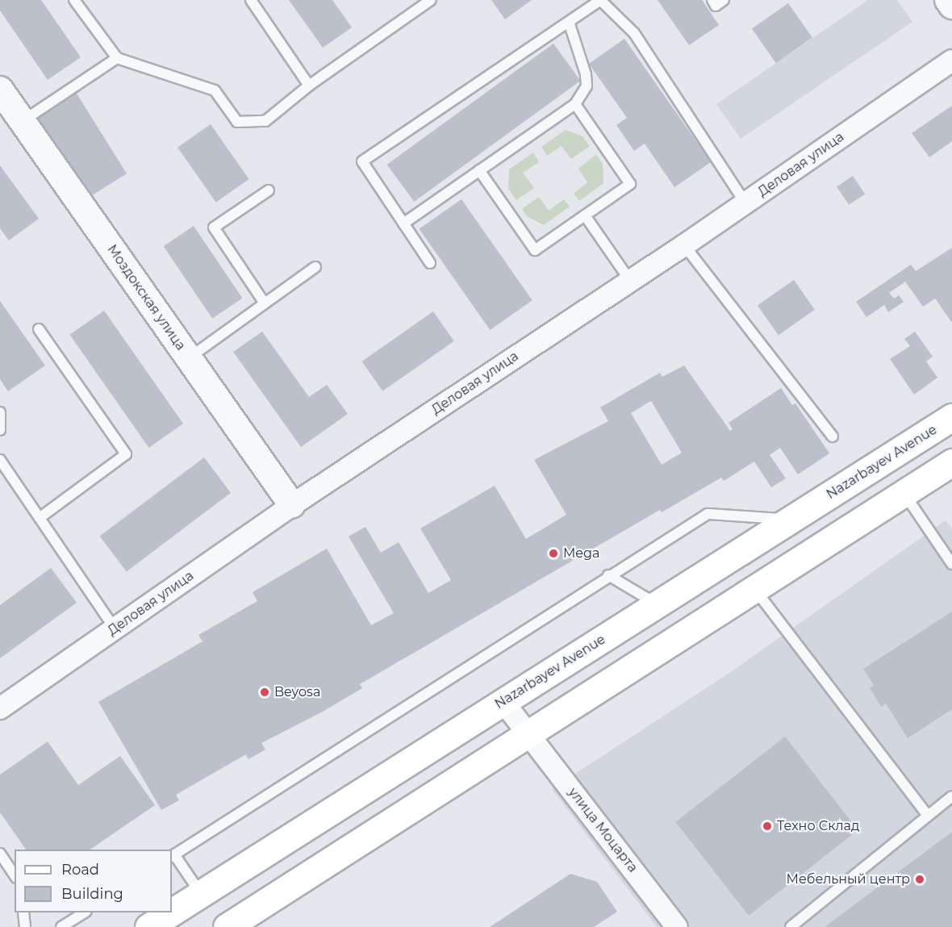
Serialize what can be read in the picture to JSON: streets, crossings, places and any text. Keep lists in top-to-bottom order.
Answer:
{
  "streets": {
    "main road": ["Nazarbayev Avenue"],
    "street": ["Деловая улица", "Моздокская улица", "улица Моцарта"]
  },
  "crossings": [
    ["Деловая улица", "Моздокская улица"],
    ["Nazarbayev Avenue", "улица Моцарта"]
  ],
  "places": [
    "Mega",
    "Beyosa",
    "Техно Склад",
    "Мебельный центр"
  ],
  "legend": ["Road", "Building"]
}
